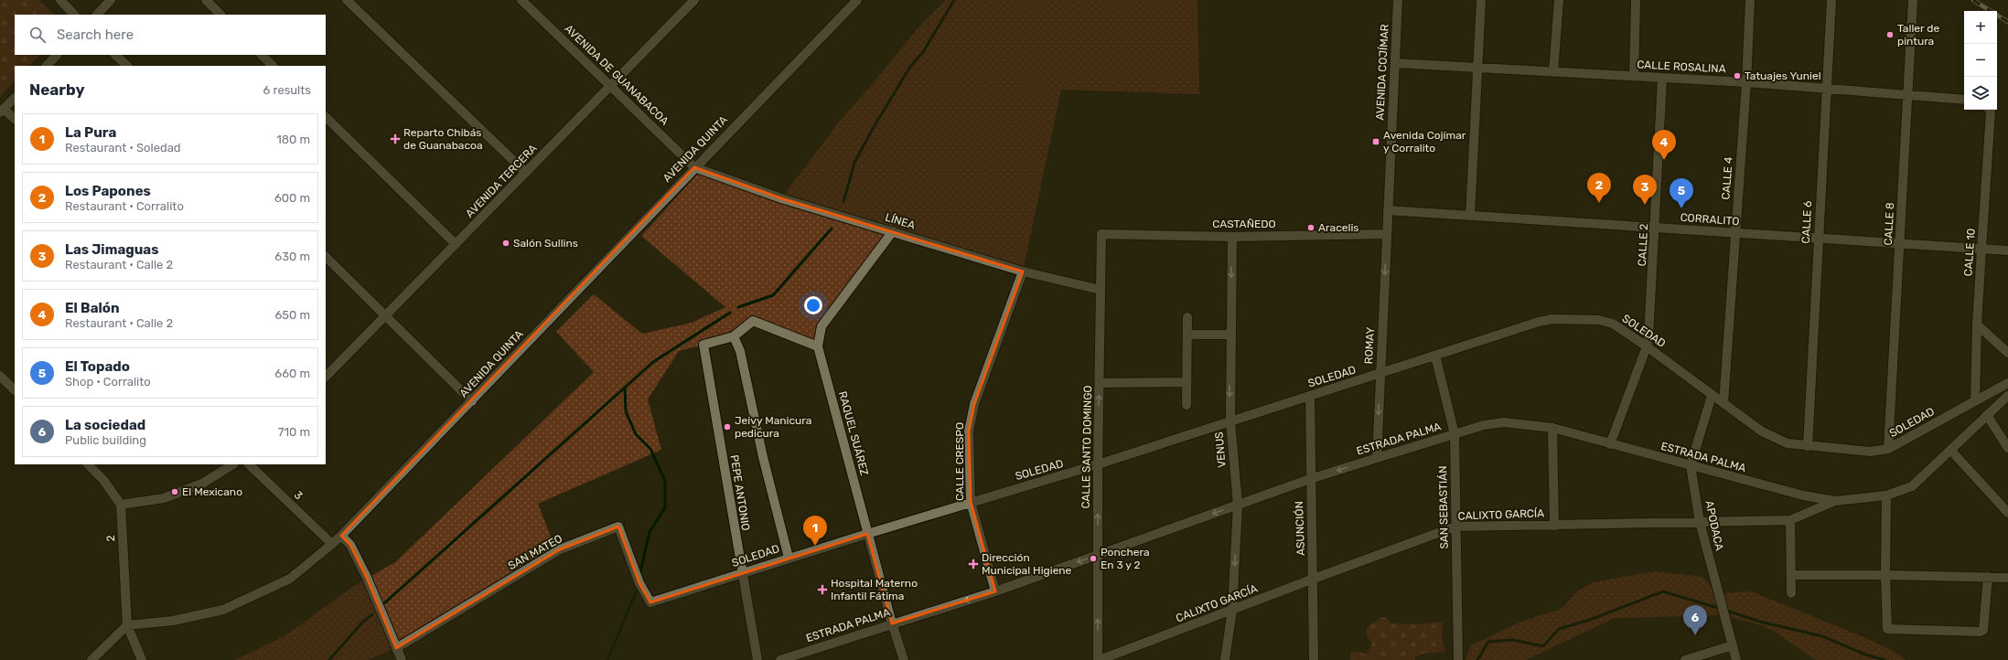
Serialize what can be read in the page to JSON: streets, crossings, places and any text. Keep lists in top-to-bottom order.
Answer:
{
  "streets": {
    "street": [
      "CALLE ROSALINA",
      "AVENIDA COJÍMAR",
      "AVENIDA DE GUANABACOA",
      "AVENIDA QUINTA",
      "CALLE 4",
      "AVENIDA TERCERA",
      "CORRALITO",
      "LÍNEA",
      "CALLE 6",
      "CASTAÑEDO",
      "CALLE 8",
      "CALLE 2",
      "CALLE 10",
      "SOLEDAD",
      "ROMAY",
      "RAQUEL SUÁREZ",
      "ESTRADA PALMA",
      "CALLE SANTO DOMINGO",
      "VENUS",
      "CALLE CRESPO",
      "PEPE ANTONIO",
      "3",
      "SAN SEBASTIÁN",
      "CALIXTO GARCÍA",
      "APODACA",
      "ASUNCIÓN",
      "2",
      "SAN MATEO"
    ]
  },
  "crossings": [
    ["CALLE ROSALINA", "AVENIDA COJÍMAR"],
    ["CALLE ROSALINA", "CALLE 4"],
    ["CALLE ROSALINA", "CALLE 6"],
    ["CALLE ROSALINA", "CALLE 8"],
    ["CALLE ROSALINA", "CALLE 2"],
    ["AVENIDA COJÍMAR", "CORRALITO"],
    ["AVENIDA COJÍMAR", "CASTAÑEDO"],
    ["AVENIDA COJÍMAR", "ROMAY"],
    ["AVENIDA DE GUANABACOA", "AVENIDA QUINTA"],
    ["AVENIDA DE GUANABACOA", "AVENIDA TERCERA"],
    ["AVENIDA DE GUANABACOA", "LÍNEA"],
    ["AVENIDA QUINTA", "LÍNEA"],
    ["AVENIDA QUINTA", "3"],
    ["AVENIDA QUINTA", "2"],
    ["CALLE 4", "CORRALITO"],
    ["CALLE 4", "SOLEDAD"],
    ["CORRALITO", "CALLE 6"],
    ["CORRALITO", "CALLE 8"],
    ["CORRALITO", "CALLE 2"],
    ["CORRALITO", "CALLE 10"],
    ["LÍNEA", "RAQUEL SUÁREZ"],
    ["LÍNEA", "CALLE SANTO DOMINGO"],
    ["LÍNEA", "CALLE CRESPO"],
    ["CALLE 6", "SOLEDAD"],
    ["CASTAÑEDO", "ROMAY"],
    ["CASTAÑEDO", "CALLE SANTO DOMINGO"],
    ["CASTAÑEDO", "VENUS"],
    ["CALLE 8", "SOLEDAD"],
    ["CALLE 2", "SOLEDAD"],
    ["CALLE 2", "ESTRADA PALMA"],
    ["CALLE 10", "SOLEDAD"],
    ["SOLEDAD", "ROMAY"],
    ["SOLEDAD", "RAQUEL SUÁREZ"],
    ["SOLEDAD", "CALLE SANTO DOMINGO"],
    ["SOLEDAD", "VENUS"],
    ["SOLEDAD", "CALLE CRESPO"],
    ["SOLEDAD", "PEPE ANTONIO"],
    ["SOLEDAD", "SAN SEBASTIÁN"],
    ["SOLEDAD", "APODACA"],
    ["SOLEDAD", "ASUNCIÓN"],
    ["SOLEDAD", "SAN MATEO"],
    ["ROMAY", "ESTRADA PALMA"],
    ["RAQUEL SUÁREZ", "ESTRADA PALMA"],
    ["RAQUEL SUÁREZ", "PEPE ANTONIO"],
    ["ESTRADA PALMA", "CALLE SANTO DOMINGO"],
    ["ESTRADA PALMA", "VENUS"],
    ["ESTRADA PALMA", "CALLE CRESPO"],
    ["ESTRADA PALMA", "SAN SEBASTIÁN"],
    ["ESTRADA PALMA", "CALIXTO GARCÍA"],
    ["ESTRADA PALMA", "APODACA"],
    ["ESTRADA PALMA", "ASUNCIÓN"],
    ["CALLE SANTO DOMINGO", "CALIXTO GARCÍA"],
    ["VENUS", "CALIXTO GARCÍA"],
    ["SAN SEBASTIÁN", "CALIXTO GARCÍA"],
    ["CALIXTO GARCÍA", "APODACA"],
    ["CALIXTO GARCÍA", "ASUNCIÓN"]
  ],
  "one_way": ["ROMAY", "CALLE SANTO DOMINGO", "VENUS"],
  "places": {
    "other": [
      "Taller de pintura",
      "Tatuajes Yuniel",
      "Aracelis",
      "Salón Sullins",
      "Jeivy Manicura pedicura",
      "El Mexicano",
      "Ponchera En 3 y 2"
    ],
    "health": ["Reparto Chibás de Guanabacoa", "Dirección Municipal Higiene", "Hospital Materno Infantil Fátima"],
    "transit": ["Avenida Cojímar y Corralito"]
  },
  "page": {
    "map_buttons": ["+", "−"],
    "search": "Search here",
    "heading": ["Nearby", "6 results"],
    "list": [
      {
        "mark": "1",
        "name": "La Pura",
        "note": "Restaurant · Soledad",
        "value": "180 m"
      },
      {
        "mark": "2",
        "name": "Los Papones",
        "note": "Restaurant · Corralito",
        "value": "600 m"
      },
      {
        "mark": "3",
        "name": "Las Jimaguas",
        "note": "Restaurant · Calle 2",
        "value": "630 m"
      },
      {
        "mark": "4",
        "name": "El Balón",
        "note": "Restaurant · Calle 2",
        "value": "650 m"
      },
      {
        "mark": "5",
        "name": "El Topado",
        "note": "Shop · Corralito",
        "value": "660 m"
      },
      {
        "mark": "6",
        "name": "La sociedad",
        "note": "Public building",
        "value": "710 m"
      }
    ],
    "pins": [
      "4",
      "2",
      "3",
      "5",
      "1",
      "6"
    ]
  }
}
